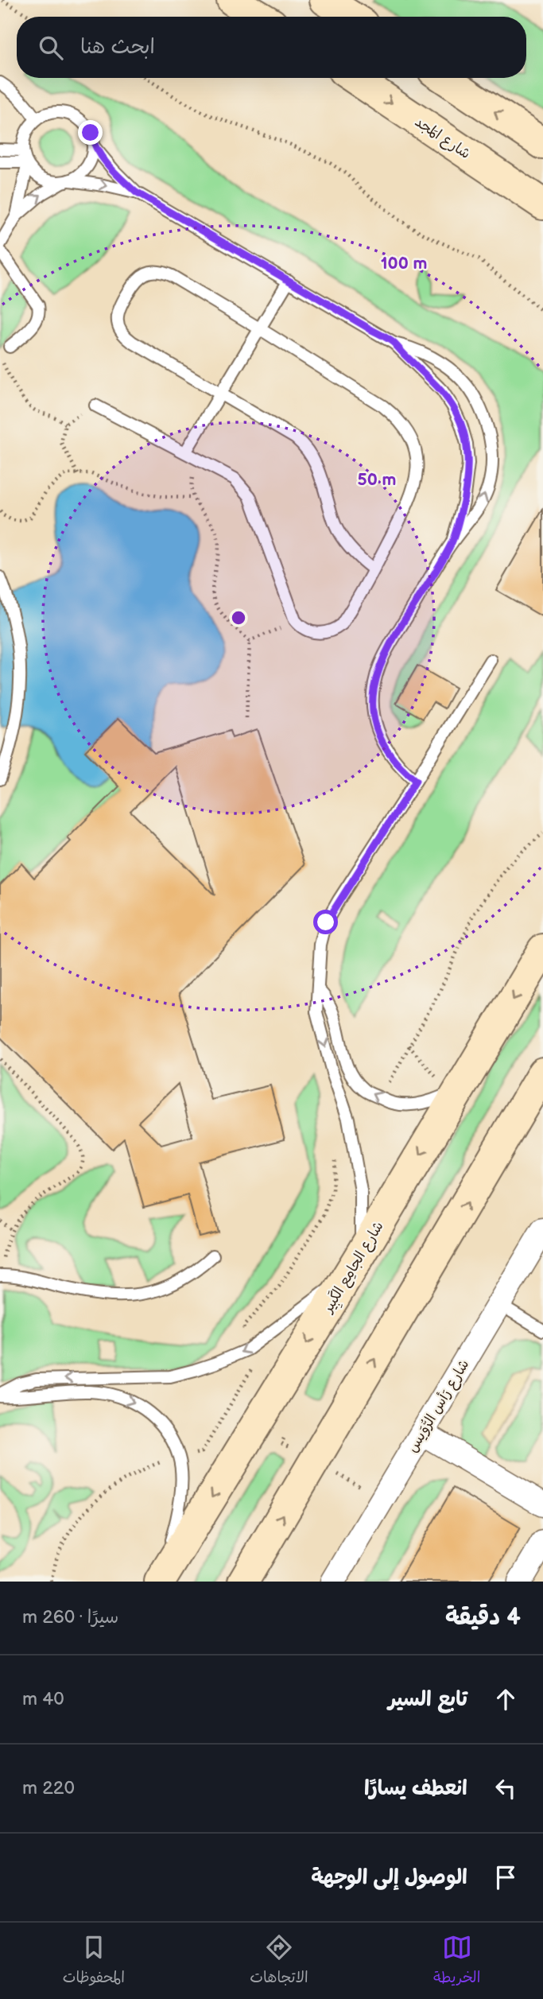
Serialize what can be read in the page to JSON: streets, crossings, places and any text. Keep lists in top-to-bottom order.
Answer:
{
  "streets": {
    "main road": ["شارع المَجد", "شارع الجامِع الكَبِير"],
    "street": ["شارع رَأس الرُّوَيس"]
  },
  "page": {
    "search": "ابحث هنا",
    "heading": ["4 دقيقة", "سيرًا · 260 m"],
    "list": [
      ["تابع السير", "40 m"],
      ["انعطف يسارًا", "220 m"],
      "الوصول إلى الوجهة"
    ],
    "nav": ["الخريطة", "الاتجاهات", "المحفوظات"]
  },
  "rings": ["100 m", "50 m"]
}
